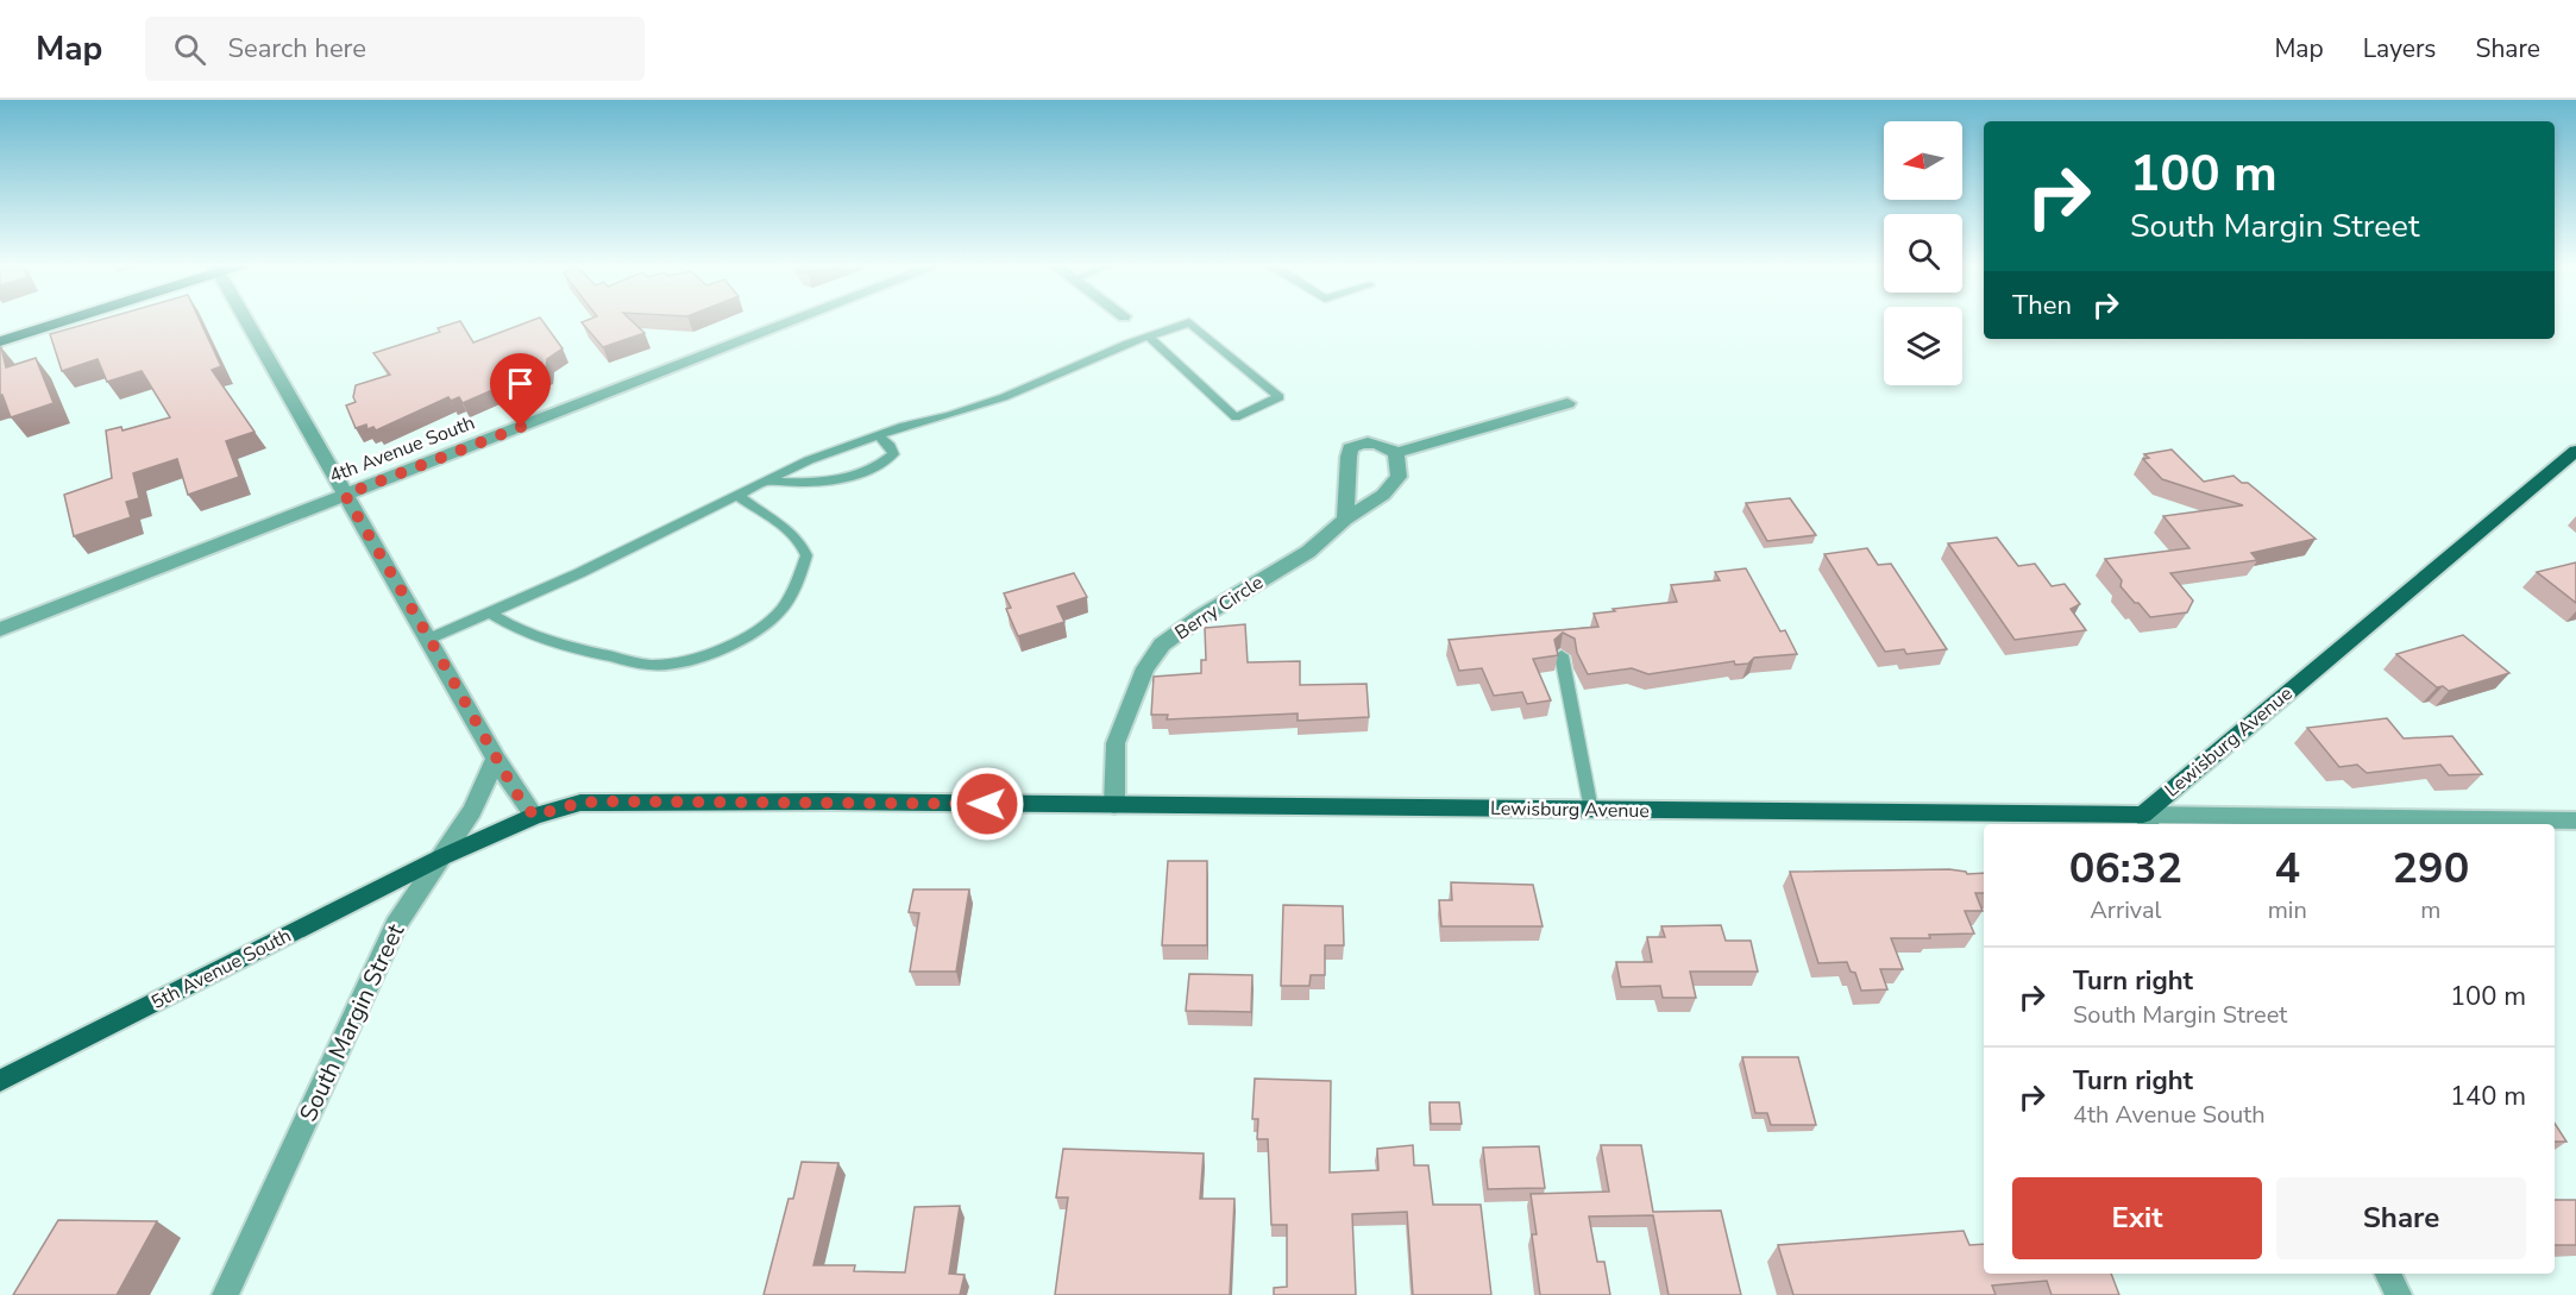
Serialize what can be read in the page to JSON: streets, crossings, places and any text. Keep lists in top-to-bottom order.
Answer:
{
  "streets": {
    "main road": ["Lewisburg Avenue", "5th Avenue South"],
    "street": ["4th Avenue South", "Berry Circle", "South Margin Street"]
  },
  "crossings": [
    ["Berry Circle", "Lewisburg Avenue"],
    ["Lewisburg Avenue", "5th Avenue South"],
    ["Lewisburg Avenue", "South Margin Street"],
    ["5th Avenue South", "South Margin Street"]
  ],
  "north": "left",
  "page": {
    "header": "Map",
    "search": "Search here",
    "nav": ["Map", "Layers", "Share"],
    "turn": ["100 m", "South Margin Street"],
    "then": "Then",
    "eta": [
      "06:32",
      "Arrival",
      "4",
      "min",
      "290",
      "m"
    ],
    "list": [
      {
        "name": "Turn right",
        "note": "South Margin Street",
        "value": "100 m"
      },
      {
        "name": "Turn right",
        "note": "4th Avenue South",
        "value": "140 m"
      }
    ],
    "buttons": ["Exit", "Share"]
  }
}
